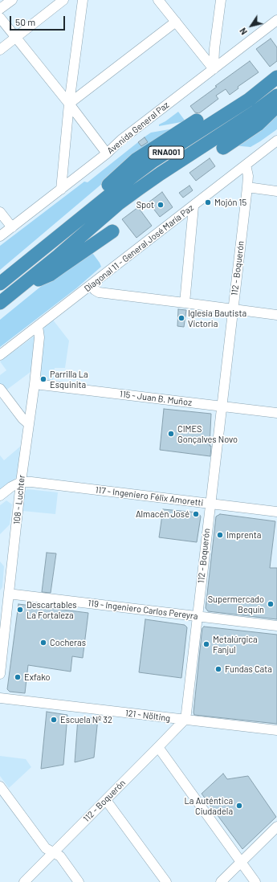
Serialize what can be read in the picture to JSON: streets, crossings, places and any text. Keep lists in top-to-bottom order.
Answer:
{
  "streets": {
    "highway": ["RNA001"],
    "street": [
      "Avenida General Paz",
      "Diagonal 11 - General José María Paz",
      "112 - Boquerón",
      "115 - Juan B. Muñoz",
      "117 - Ingeniero Félix Amoretti",
      "108 - Luchter",
      "119 - Ingeniero Carlos Pereyra",
      "121 - Nölting"
    ]
  },
  "crossings": [
    ["Diagonal 11 - General José María Paz", "112 - Boquerón"],
    ["Diagonal 11 - General José María Paz", "108 - Luchter"],
    ["112 - Boquerón", "115 - Juan B. Muñoz"],
    ["112 - Boquerón", "117 - Ingeniero Félix Amoretti"],
    ["112 - Boquerón", "119 - Ingeniero Carlos Pereyra"],
    ["112 - Boquerón", "121 - Nölting"],
    ["115 - Juan B. Muñoz", "108 - Luchter"],
    ["117 - Ingeniero Félix Amoretti", "108 - Luchter"],
    ["108 - Luchter", "119 - Ingeniero Carlos Pereyra"]
  ],
  "places": [
    "Mojón 15",
    "Spot",
    "Iglesia Bautista Victoria",
    "Parrilla La Esquinita",
    "CIMES Gonçalves Novo",
    "Almacén José",
    "Imprenta",
    "Supermercado Bequín",
    "Descartables La Fortaleza",
    "Cocheras",
    "Metalúrgica Fanjul",
    "Fundas Cata",
    "Exfako",
    "Escuela Nº 32",
    "La Auténtica Ciudadela"
  ],
  "scale_bar": "50 m",
  "north": "bottom left"
}
